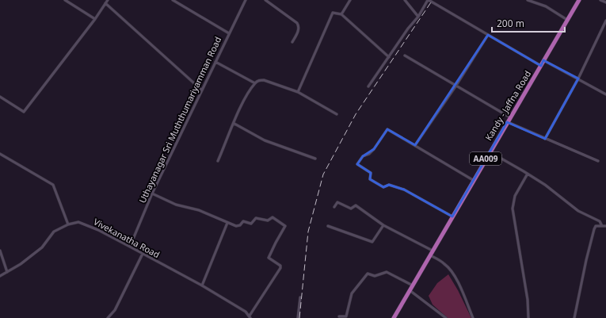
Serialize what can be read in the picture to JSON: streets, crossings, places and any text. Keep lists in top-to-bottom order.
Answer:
{
  "streets": {
    "highway": ["Kandy - Jaffna Road", "AA009"],
    "street": ["Uthayanagar Sri Muththumariyamman Road", "Vivekanatha Road"]
  },
  "crossings": [
    ["Uthayanagar Sri Muththumariyamman Road", "Vivekanatha Road"]
  ],
  "scale_bar": "200 m"
}
